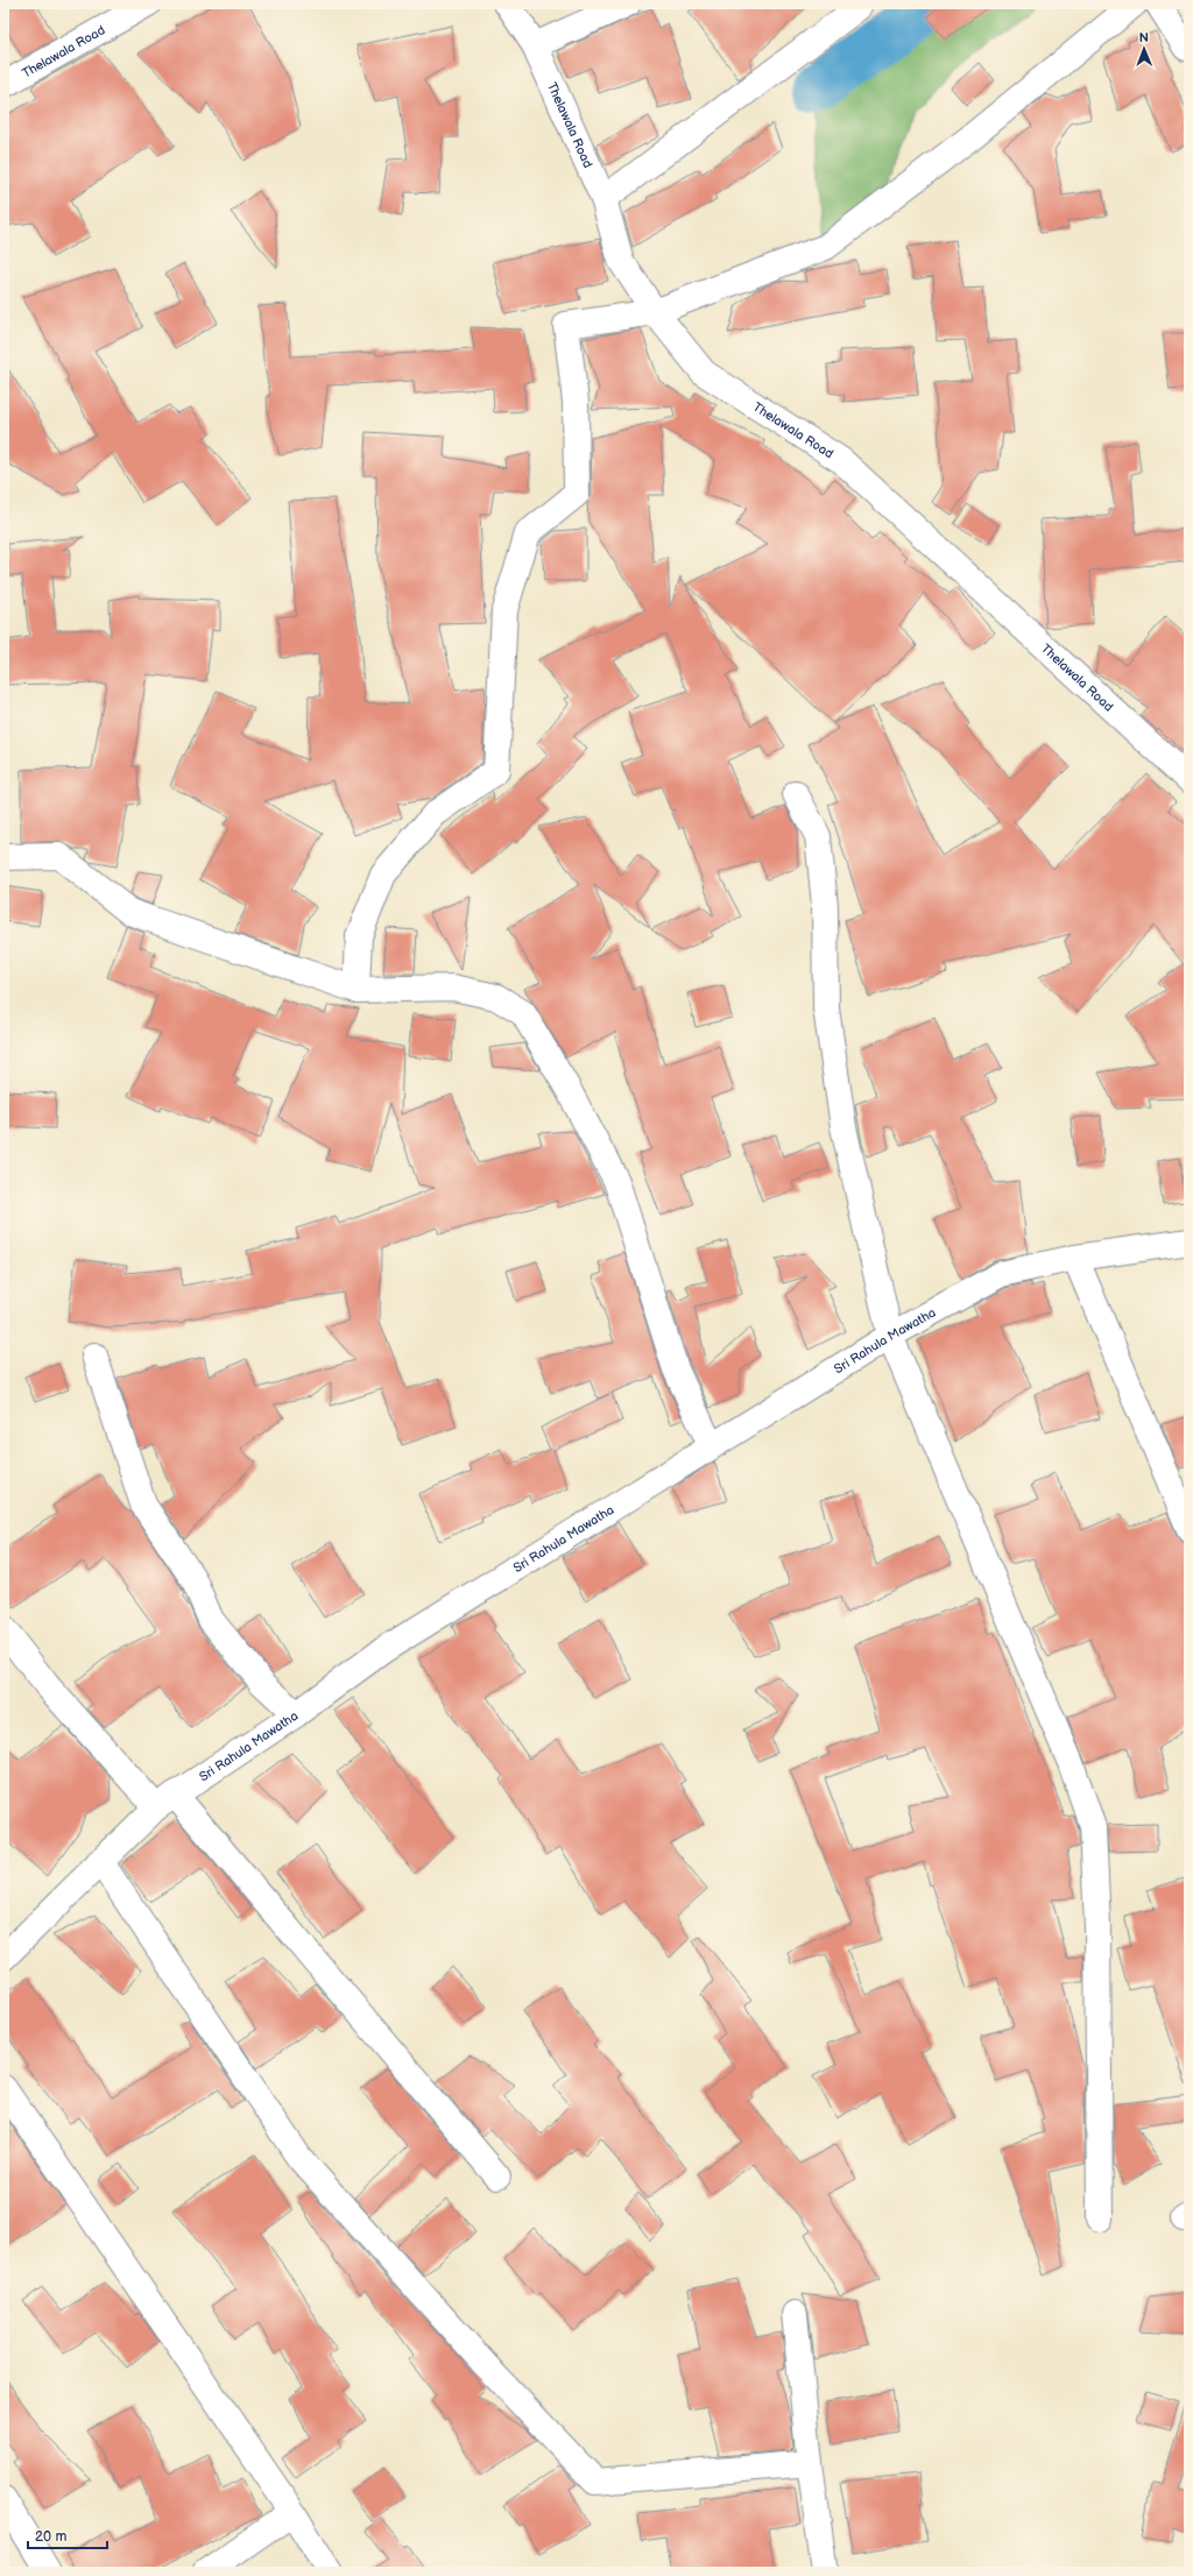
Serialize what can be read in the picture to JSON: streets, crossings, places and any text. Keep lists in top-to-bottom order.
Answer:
{
  "streets": {
    "street": ["Thelawala Road", "Sri Rahula Mawatha"]
  },
  "scale_bar": "20 m",
  "north": "top"
}
